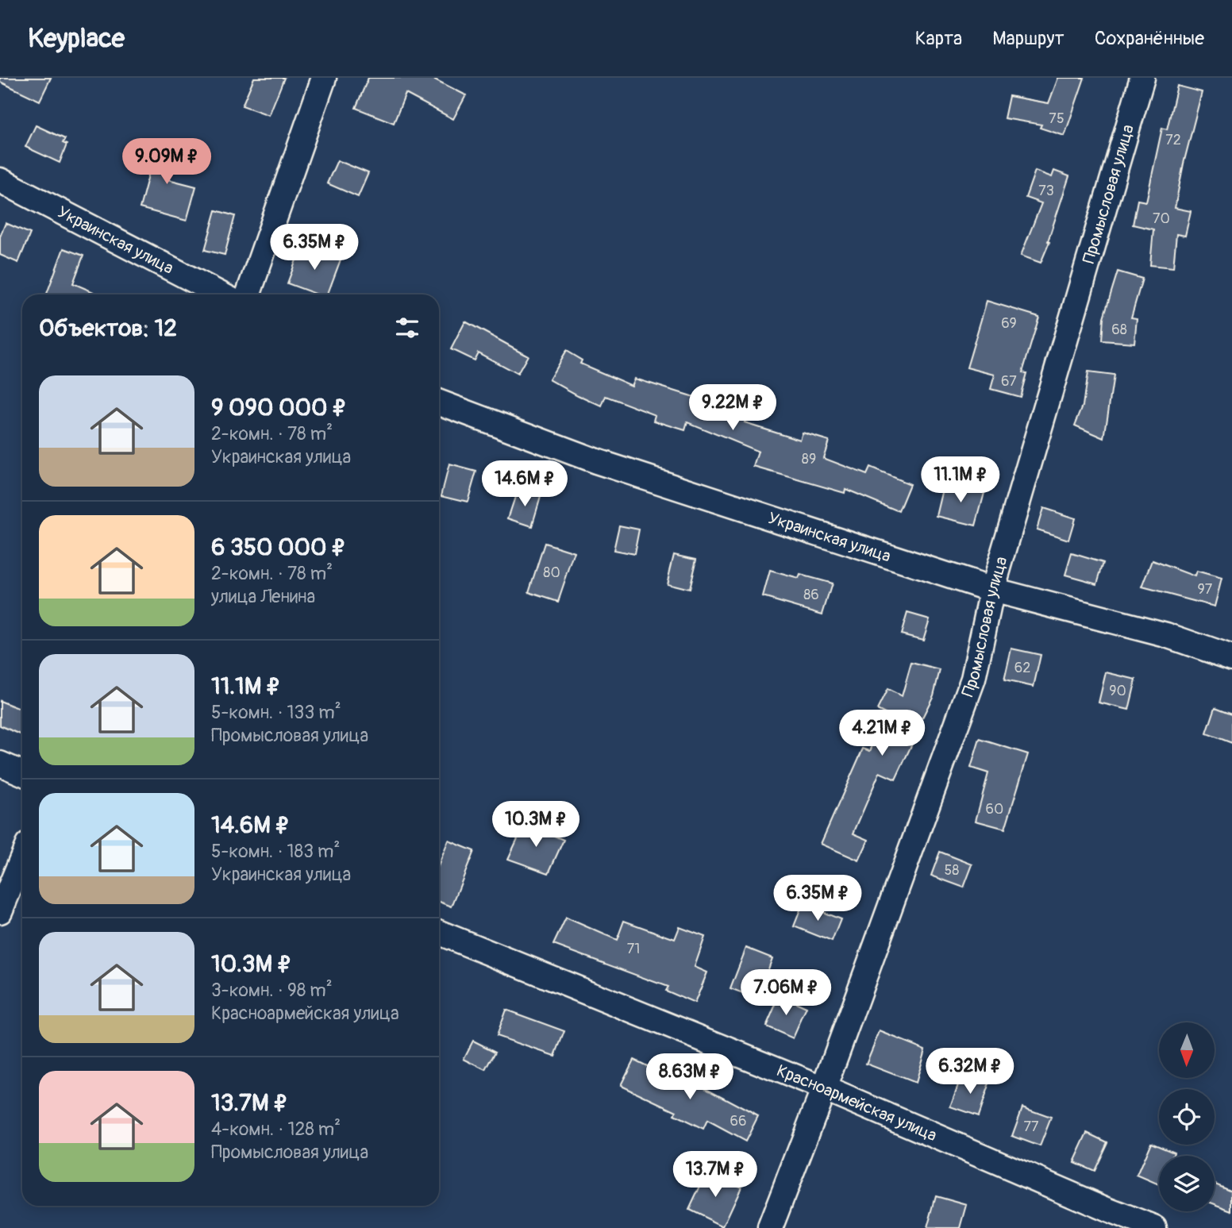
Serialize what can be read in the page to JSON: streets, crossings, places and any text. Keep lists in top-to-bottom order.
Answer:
{
  "streets": {
    "street": ["Промысловая улица", "Украинская улица", "Красноармейская улица"]
  },
  "crossings": [
    ["Промысловая улица", "Украинская улица"],
    ["Промысловая улица", "Красноармейская улица"]
  ],
  "house_numbers": [
    "75",
    "72",
    "73",
    "70",
    "69",
    "68",
    "67",
    "89",
    "80",
    "97",
    "86",
    "62",
    "90",
    "60",
    "58",
    "71",
    "66",
    "77"
  ],
  "north": "bottom",
  "page": {
    "header": "Keyplace",
    "nav": ["Карта", "Маршрут", "Сохранённые"],
    "price": [
      "9.09M ₽",
      "6.35M ₽",
      "9.22M ₽",
      "11.1M ₽",
      "14.6M ₽",
      "4.21M ₽",
      "10.3M ₽",
      "6.35M ₽",
      "7.06M ₽",
      "6.32M ₽",
      "8.63M ₽",
      "13.7M ₽"
    ],
    "heading": "Объектов: 12",
    "list": [
      {
        "name": "9 090 000 ₽",
        "note": "2-комн. · 78 m² · Украинская улица"
      },
      {
        "name": "6 350 000 ₽",
        "note": "2-комн. · 78 m² · улица Ленина"
      },
      {
        "name": "11.1M ₽",
        "note": "5-комн. · 133 m² · Промысловая улица"
      },
      {
        "name": "14.6M ₽",
        "note": "5-комн. · 183 m² · Украинская улица"
      },
      {
        "name": "10.3M ₽",
        "note": "3-комн. · 98 m² · Красноармейская улица"
      },
      {
        "name": "13.7M ₽",
        "note": "4-комн. · 128 m² · Промысловая улица"
      }
    ]
  }
}
